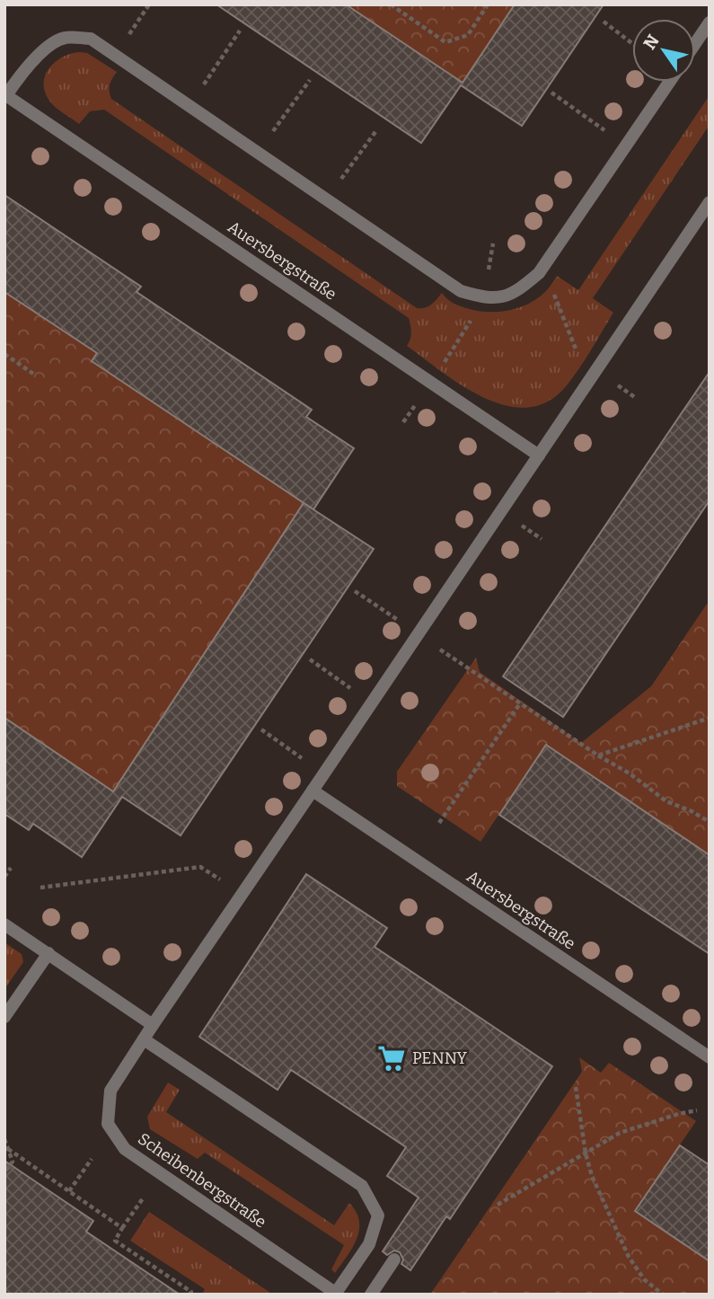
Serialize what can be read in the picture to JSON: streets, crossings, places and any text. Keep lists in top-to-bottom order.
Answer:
{
  "streets": {
    "street": ["Auersbergstraße", "Scheibenbergstraße"]
  },
  "places": {
    "supermarket": ["PENNY"]
  },
  "north": "top left"
}
